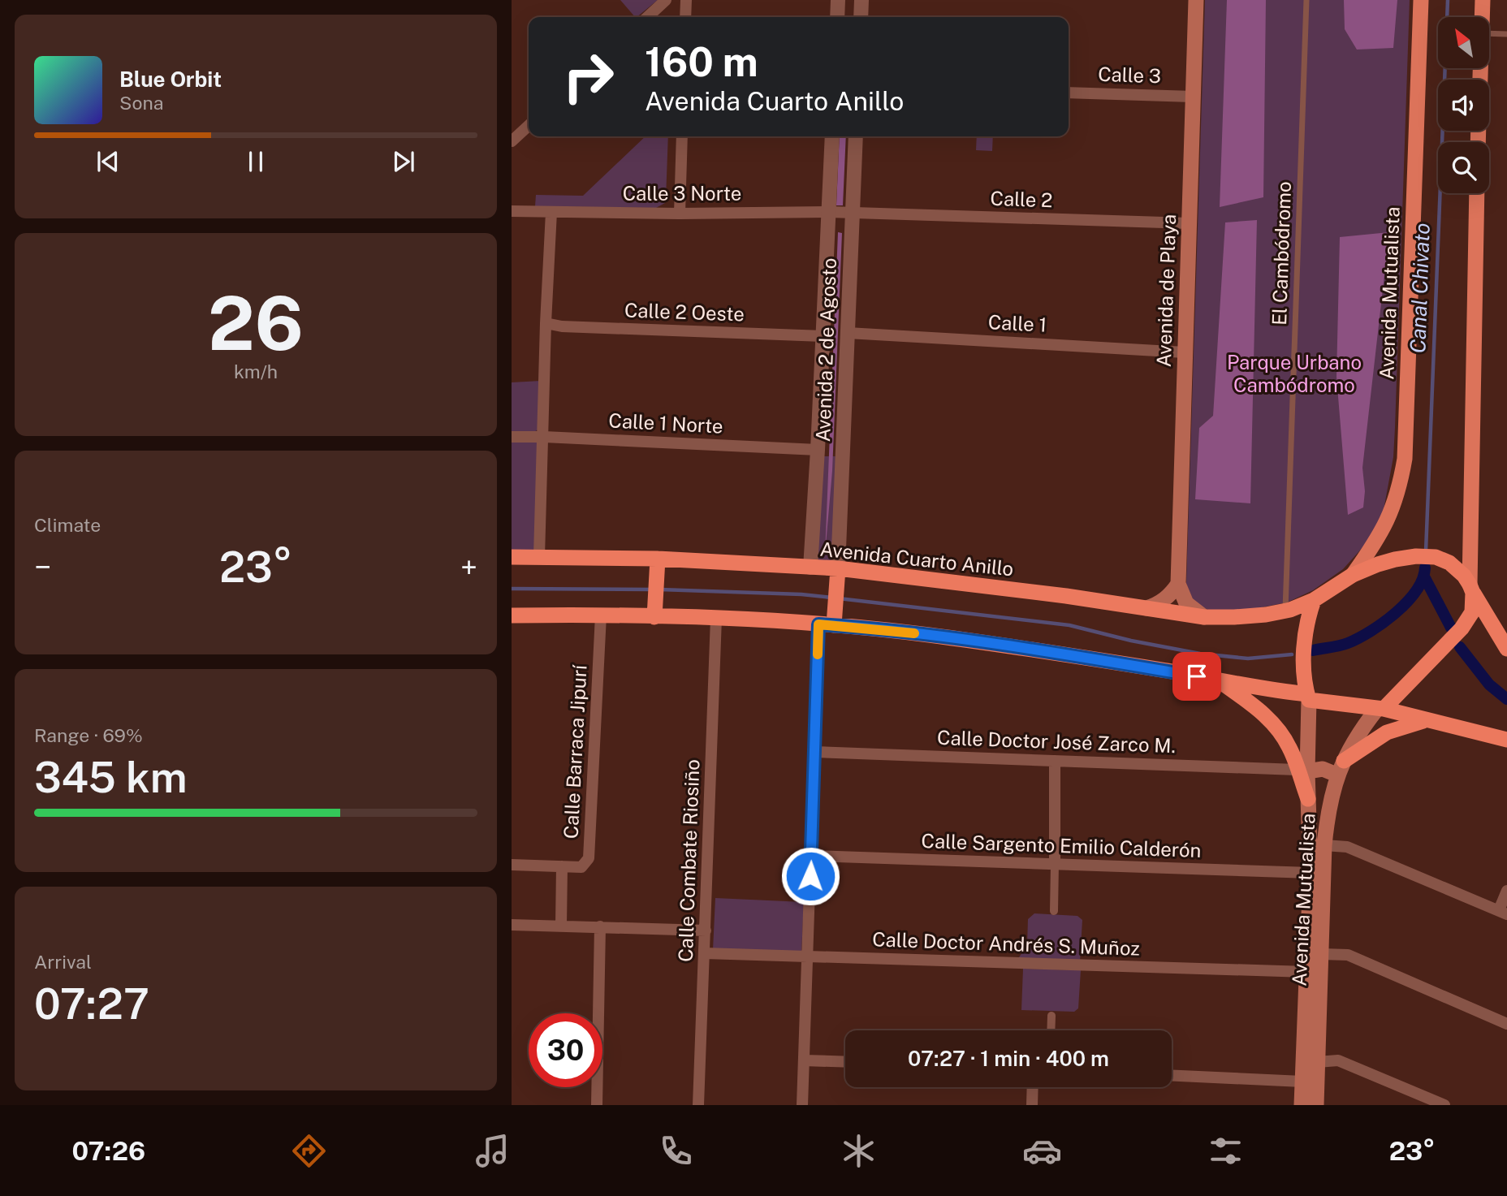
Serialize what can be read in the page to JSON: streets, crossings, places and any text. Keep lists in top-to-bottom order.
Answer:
{
  "streets": {
    "highway": ["Avenida Cuarto Anillo"],
    "main road": ["Avenida de Playa", "Avenida Mutualista"],
    "street": [
      "Calle 3",
      "Calle 3 Norte",
      "Calle 2",
      "Calle 2 Oeste",
      "Calle 1",
      "Avenida 2 de Agosto",
      "Calle 1 Norte",
      "Calle Doctor José Zarco M.",
      "Calle Barraca Jipurí",
      "Calle Sargento Emilio Calderón",
      "Calle Combate Riosiño",
      "Calle Doctor Andrés S. Muñoz"
    ],
    "lane": ["El Cambódromo"]
  },
  "crossings": [
    ["Calle 3", "Avenida de Playa"],
    ["Calle 3 Norte", "Calle 2"],
    ["Calle 3 Norte", "Avenida 2 de Agosto"],
    ["Calle 2", "Avenida de Playa"],
    ["Calle 2", "Avenida 2 de Agosto"],
    ["El Cambódromo", "Avenida Cuarto Anillo"],
    ["Avenida de Playa", "Calle 1"],
    ["Avenida Mutualista", "Avenida Cuarto Anillo"],
    ["Avenida Mutualista", "Calle Sargento Emilio Calderón"],
    ["Avenida Mutualista", "Calle Doctor Andrés S. Muñoz"],
    ["Calle 2 Oeste", "Avenida 2 de Agosto"],
    ["Calle 1", "Avenida 2 de Agosto"],
    ["Avenida 2 de Agosto", "Calle 1 Norte"],
    ["Avenida 2 de Agosto", "Avenida Cuarto Anillo"],
    ["Calle Combate Riosiño", "Calle Doctor Andrés S. Muñoz"]
  ],
  "water": ["Canal Chivato"],
  "parks": ["Parque Urbano Cambódromo"],
  "north": "top left",
  "page": {
    "turn": ["160 m", "Avenida Cuarto Anillo"],
    "song": ["Blue Orbit", "Sona"],
    "tile": [
      ["26", "km/h"],
      "Climate",
      ["Range · 69%", "345 km"],
      ["Arrival", "07:27"]
    ],
    "heat": ["−", "23°", "+"],
    "limit": "30",
    "trip": "07:27 · 1 min · 400 m",
    "tabs": ["07:26", "23°"]
  }
}
